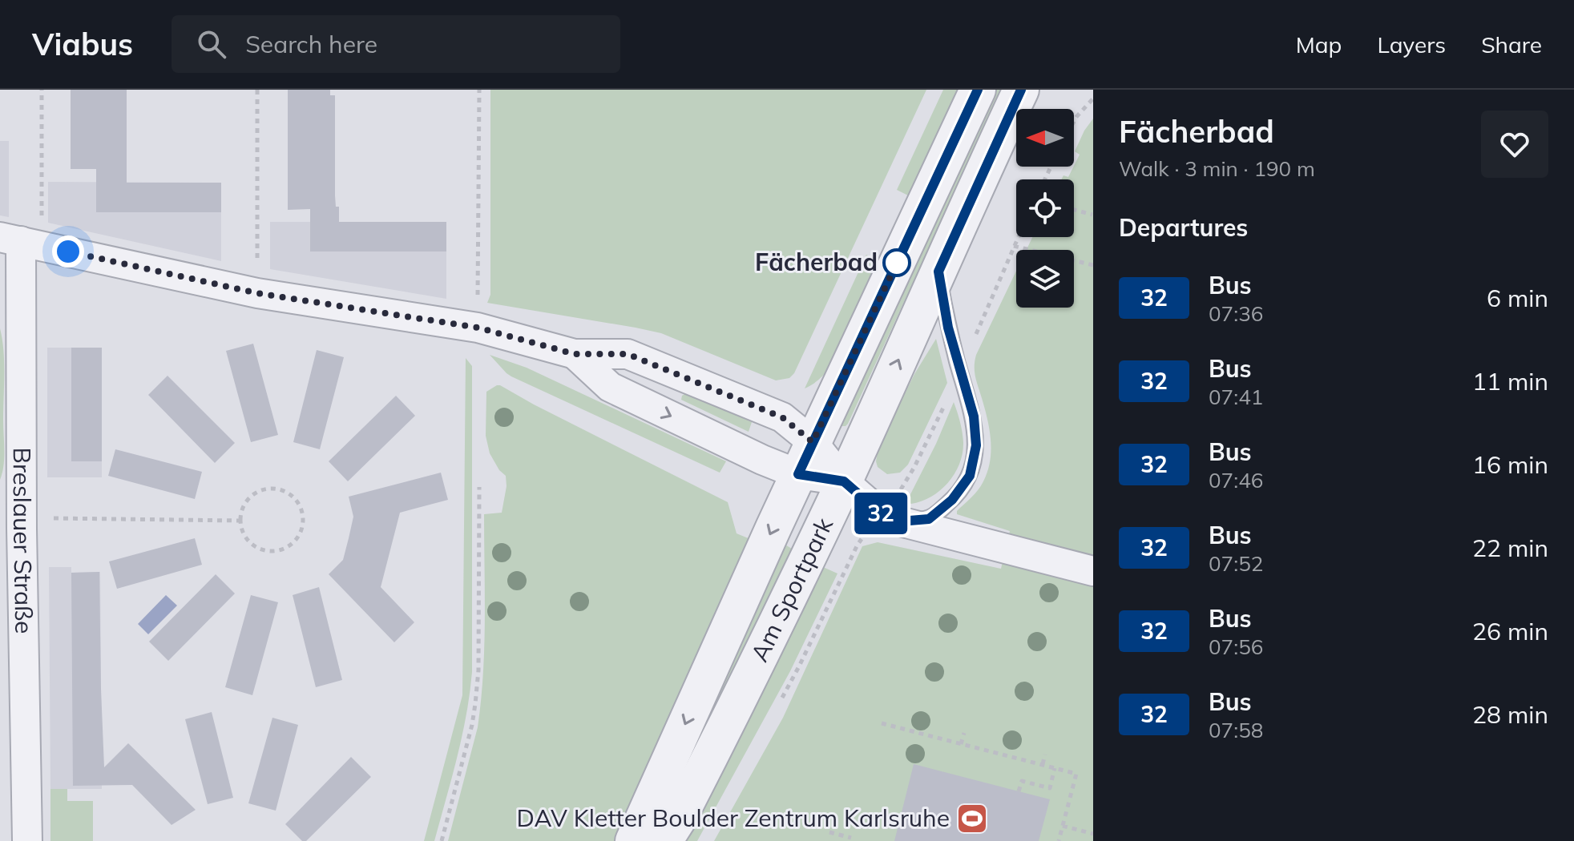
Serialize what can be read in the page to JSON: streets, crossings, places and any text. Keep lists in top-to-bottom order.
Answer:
{
  "streets": {
    "street": ["Breslauer Straße", "Am Sportpark"]
  },
  "places": {
    "other": ["Fächerbad"],
    "sports": ["DAV Kletter Boulder Zentrum Karlsruhe"]
  },
  "lines": ["bus line 32"],
  "north": "left",
  "page": {
    "header": "Viabus",
    "search": "Search here",
    "nav": ["Map", "Layers", "Share"],
    "on_map": "32",
    "heading": [
      ["Fächerbad", "Walk · 3 min · 190 m"],
      "Departures"
    ],
    "list": [
      {
        "mark": "32",
        "name": "Bus",
        "note": "07:36",
        "value": "6 min"
      },
      {
        "mark": "32",
        "name": "Bus",
        "note": "07:41",
        "value": "11 min"
      },
      {
        "mark": "32",
        "name": "Bus",
        "note": "07:46",
        "value": "16 min"
      },
      {
        "mark": "32",
        "name": "Bus",
        "note": "07:52",
        "value": "22 min"
      },
      {
        "mark": "32",
        "name": "Bus",
        "note": "07:56",
        "value": "26 min"
      },
      {
        "mark": "32",
        "name": "Bus",
        "note": "07:58",
        "value": "28 min"
      }
    ]
  }
}
